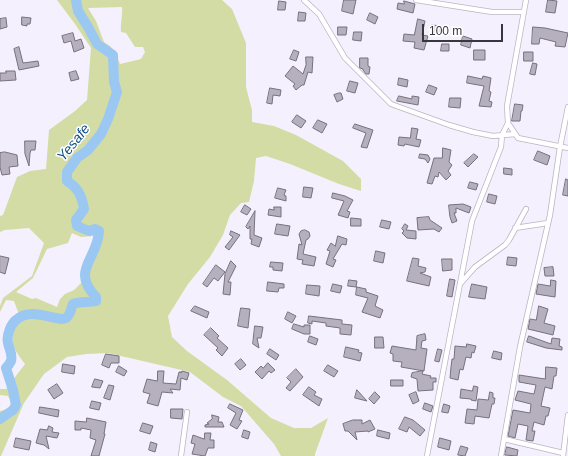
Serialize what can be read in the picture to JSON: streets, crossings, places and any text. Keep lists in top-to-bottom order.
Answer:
{
  "water": ["Yesafe"],
  "scale_bar": "100 m"
}
